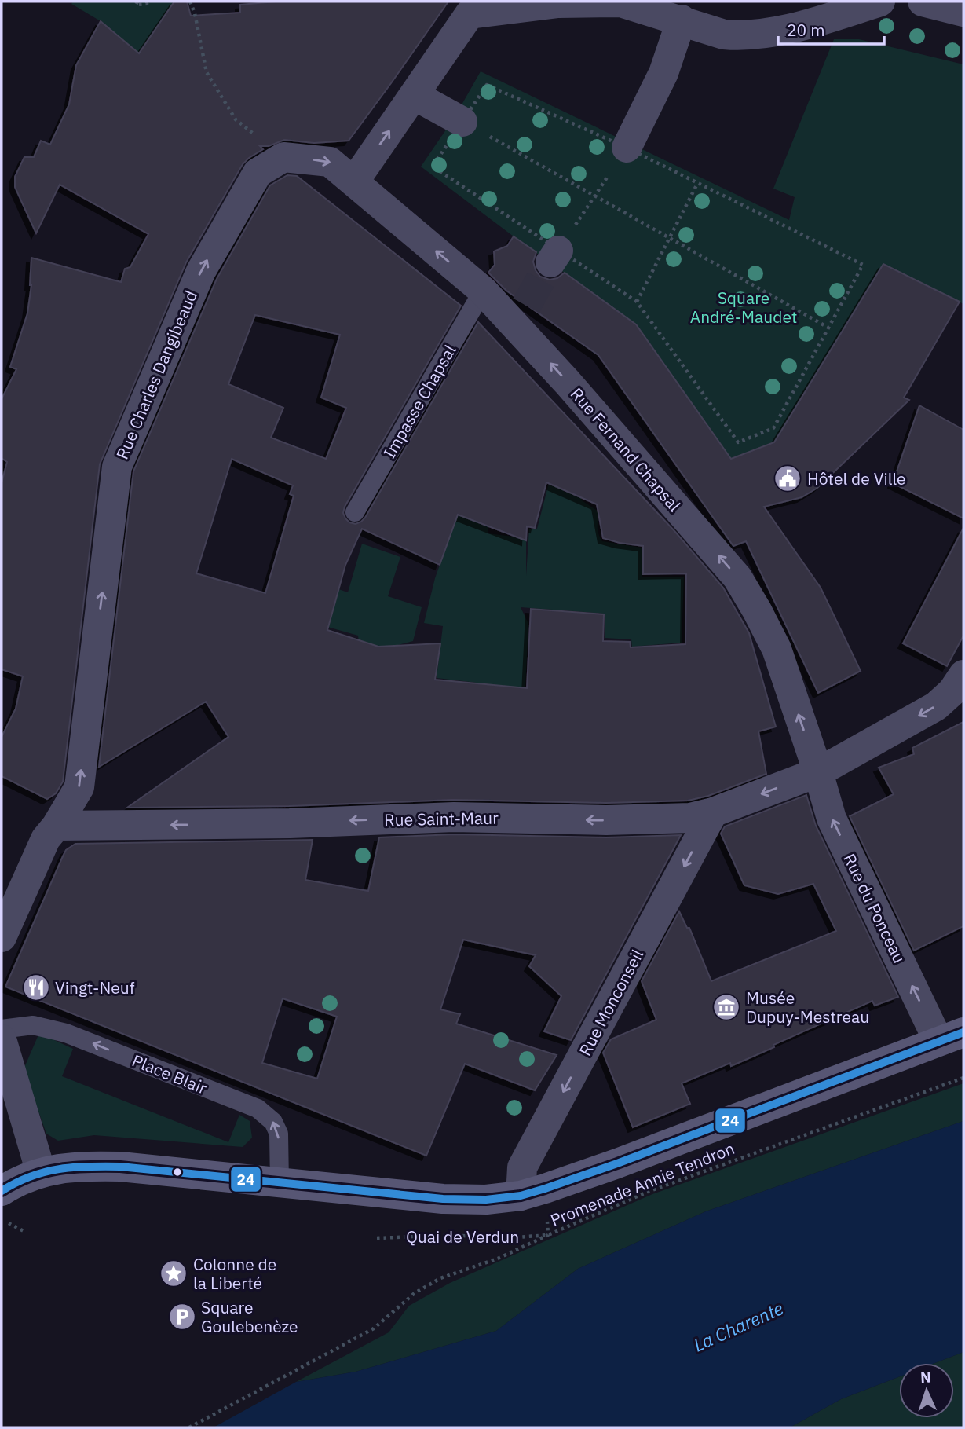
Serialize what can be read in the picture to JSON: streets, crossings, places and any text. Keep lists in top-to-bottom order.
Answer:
{
  "streets": {
    "street": [
      "Rue Charles Dangibeaud",
      "Rue Fernand Chapsal",
      "Rue Saint-Maur",
      "Rue du Ponceau",
      "Rue Monconseil"
    ],
    "lane": ["Impasse Chapsal", "Place Blair"],
    "path": ["Promenade Annie Tendron", "Quai de Verdun"]
  },
  "crossings": [
    ["Rue Charles Dangibeaud", "Rue Saint-Maur"],
    ["Impasse Chapsal", "Rue Fernand Chapsal"],
    ["Rue Fernand Chapsal", "Rue Saint-Maur"],
    ["Rue Fernand Chapsal", "Rue du Ponceau"],
    ["Rue Saint-Maur", "Rue du Ponceau"],
    ["Rue Saint-Maur", "Rue Monconseil"],
    ["Rue Monconseil", "Promenade Annie Tendron"],
    ["Promenade Annie Tendron", "Quai de Verdun"]
  ],
  "one_way": [
    "Rue Charles Dangibeaud",
    "Rue Fernand Chapsal",
    "Rue Saint-Maur",
    "Rue du Ponceau",
    "Rue Monconseil",
    "Place Blair"
  ],
  "water": ["La Charente"],
  "parks": ["Square André-Maudet"],
  "places": {
    "public building": ["Hôtel de Ville"],
    "restaurant": ["Vingt-Neuf"],
    "museum": ["Musée Dupuy-Mestreau"],
    "place": ["Colonne de la Liberté"],
    "parking": ["Square Goulebenèze"]
  },
  "lines": ["transit line 24"],
  "scale_bar": "20 m",
  "north": "top"
}
